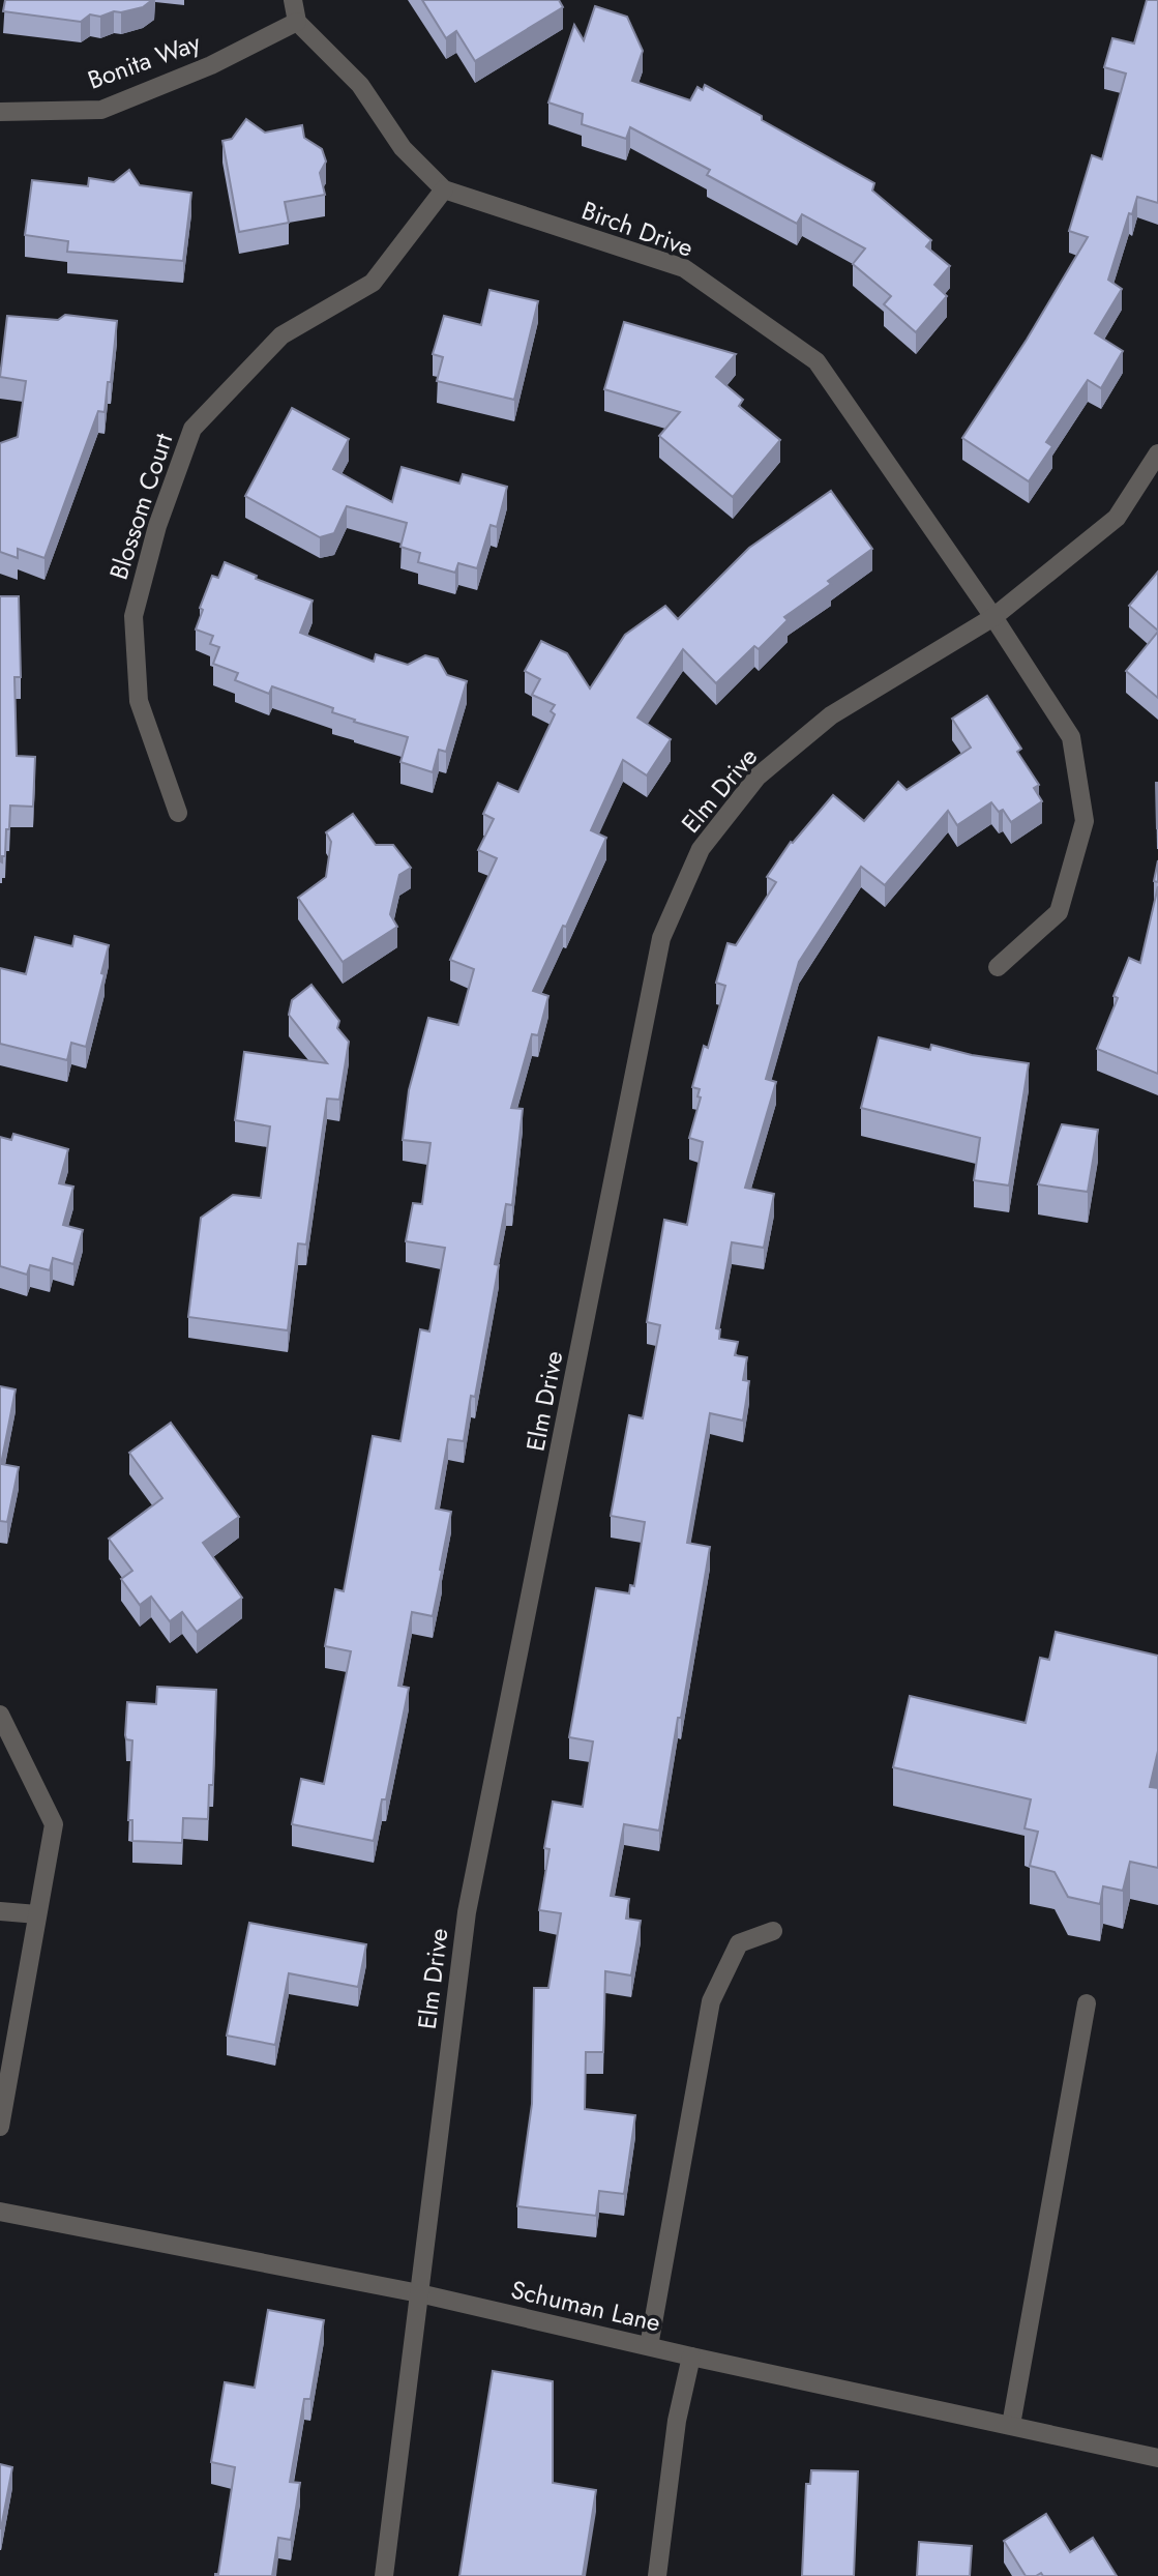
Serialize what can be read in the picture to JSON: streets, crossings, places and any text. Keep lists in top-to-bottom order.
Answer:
{
  "streets": {
    "street": [
      "Bonita Way",
      "Birch Drive",
      "Blossom Court",
      "Elm Drive",
      "Schuman Lane"
    ]
  },
  "crossings": [
    ["Bonita Way", "Birch Drive"],
    ["Birch Drive", "Blossom Court"],
    ["Birch Drive", "Elm Drive"],
    ["Elm Drive", "Schuman Lane"]
  ]
}
